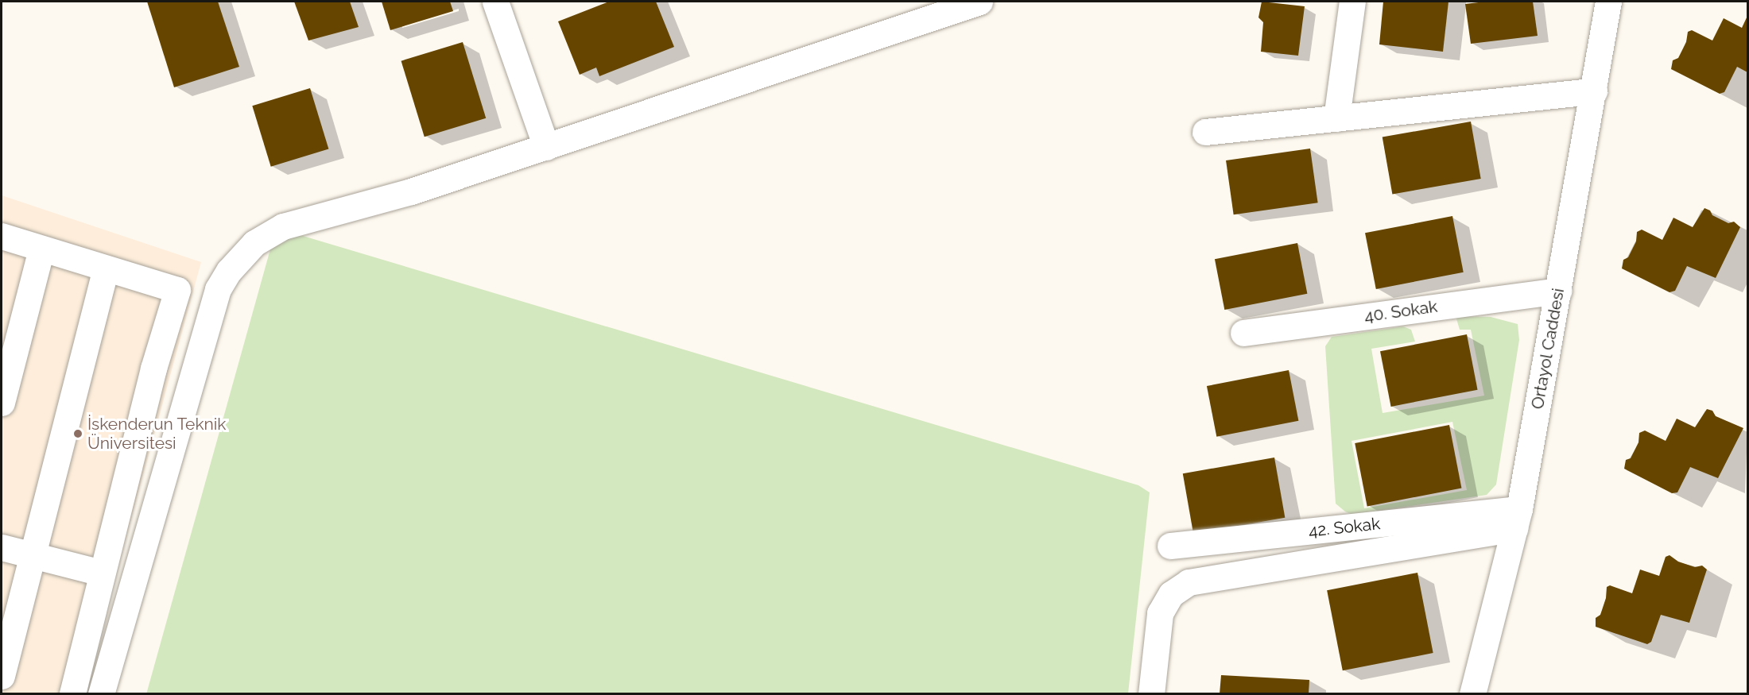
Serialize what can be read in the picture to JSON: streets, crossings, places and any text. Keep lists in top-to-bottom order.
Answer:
{
  "streets": {
    "street": ["40. Sokak", "Ortayol Caddesi", "42. Sokak"]
  },
  "crossings": [
    ["40. Sokak", "Ortayol Caddesi"],
    ["Ortayol Caddesi", "42. Sokak"]
  ],
  "places": ["İskenderun Teknik Üniversitesi"]
}
